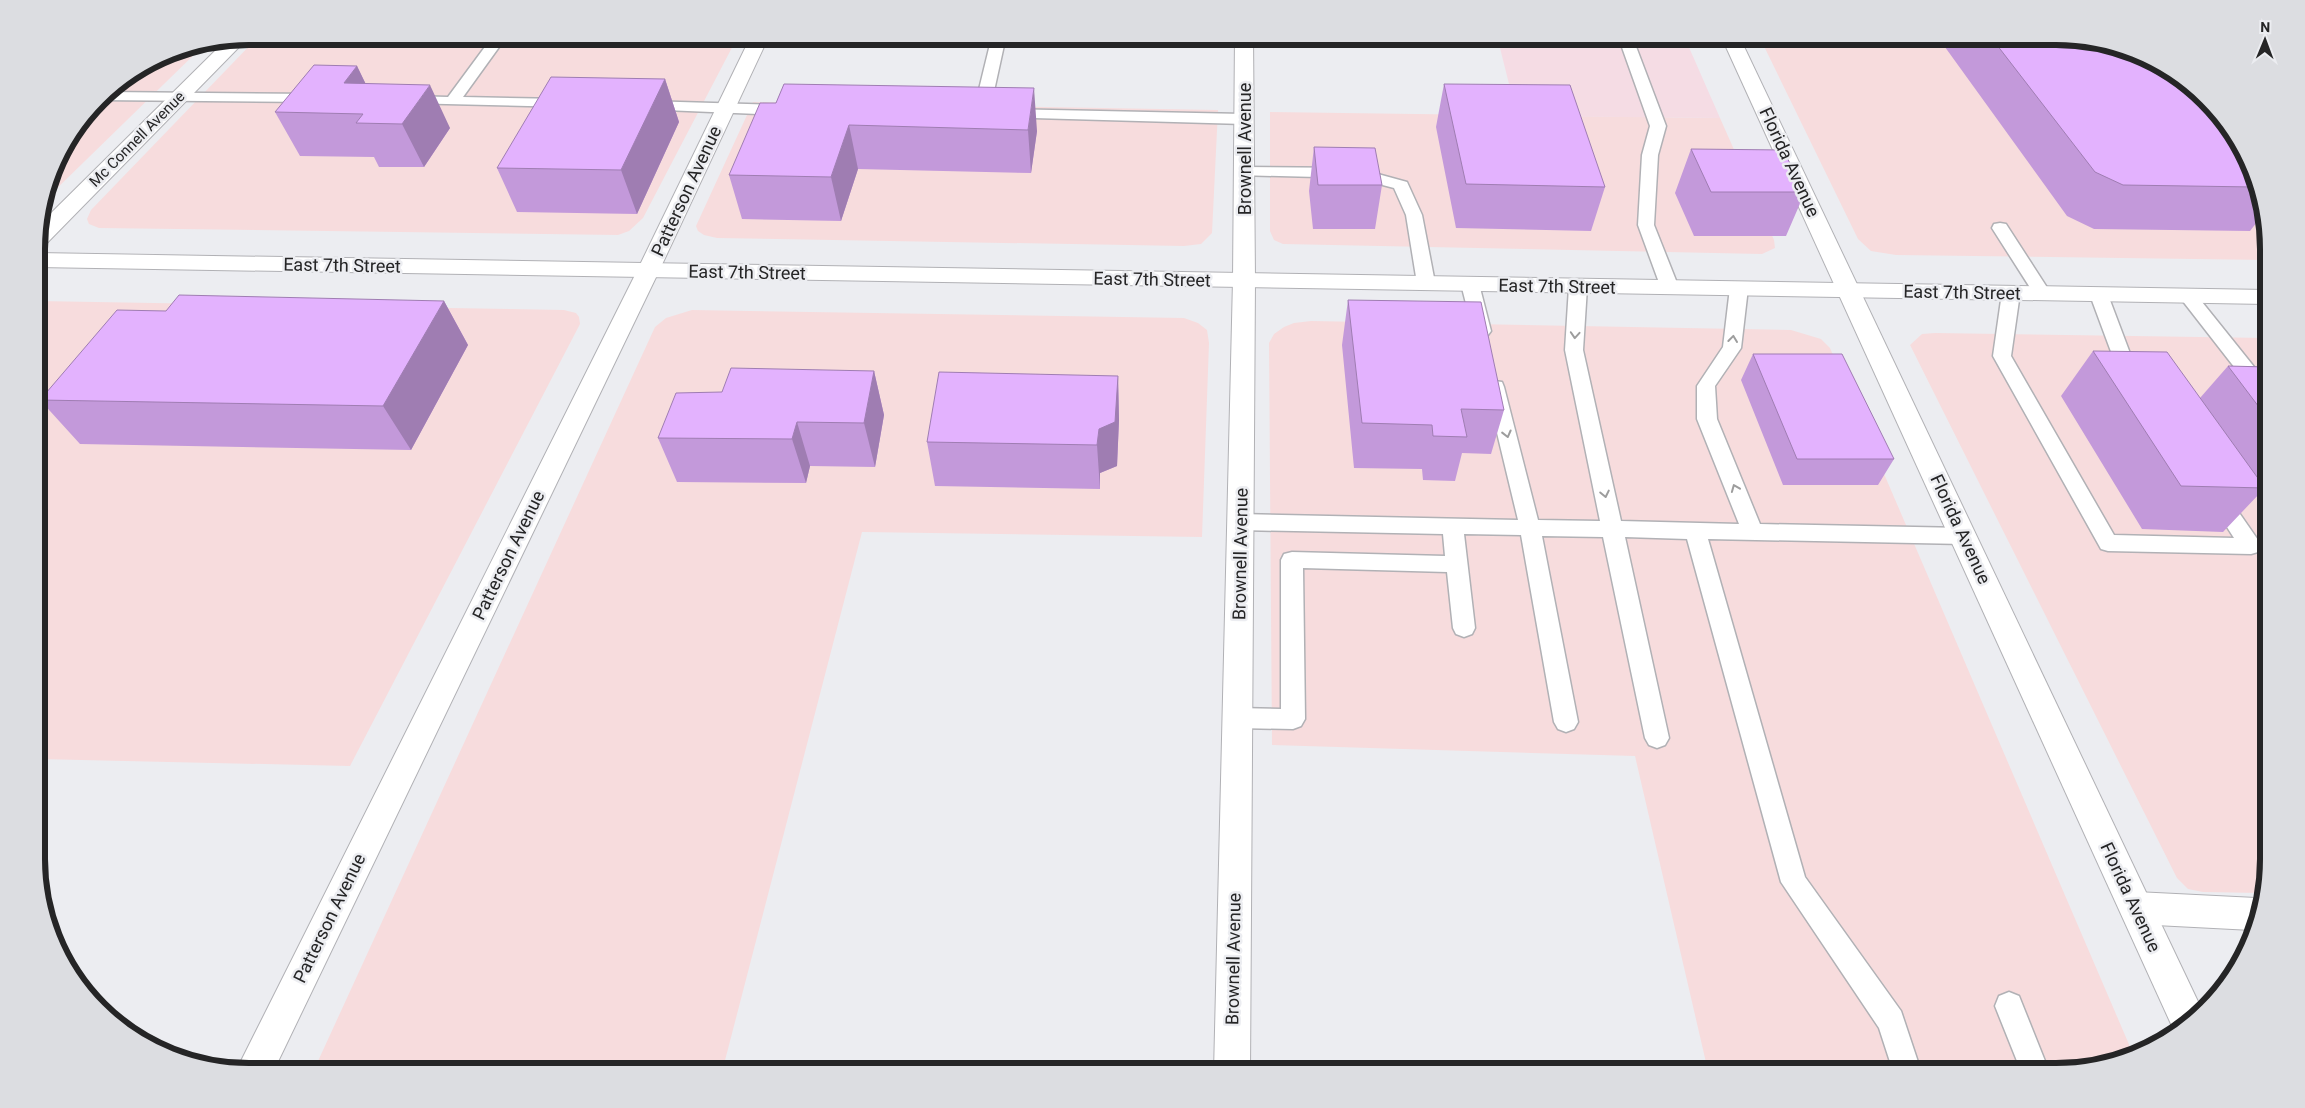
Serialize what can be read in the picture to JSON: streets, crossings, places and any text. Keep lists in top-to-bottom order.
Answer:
{
  "streets": {
    "street": [
      "Mc Connell Avenue",
      "Brownell Avenue",
      "Florida Avenue",
      "Patterson Avenue",
      "East 7th Street"
    ]
  },
  "crossings": [
    ["Brownell Avenue", "East 7th Street"],
    ["Florida Avenue", "East 7th Street"],
    ["Patterson Avenue", "East 7th Street"]
  ],
  "north": "top"
}
